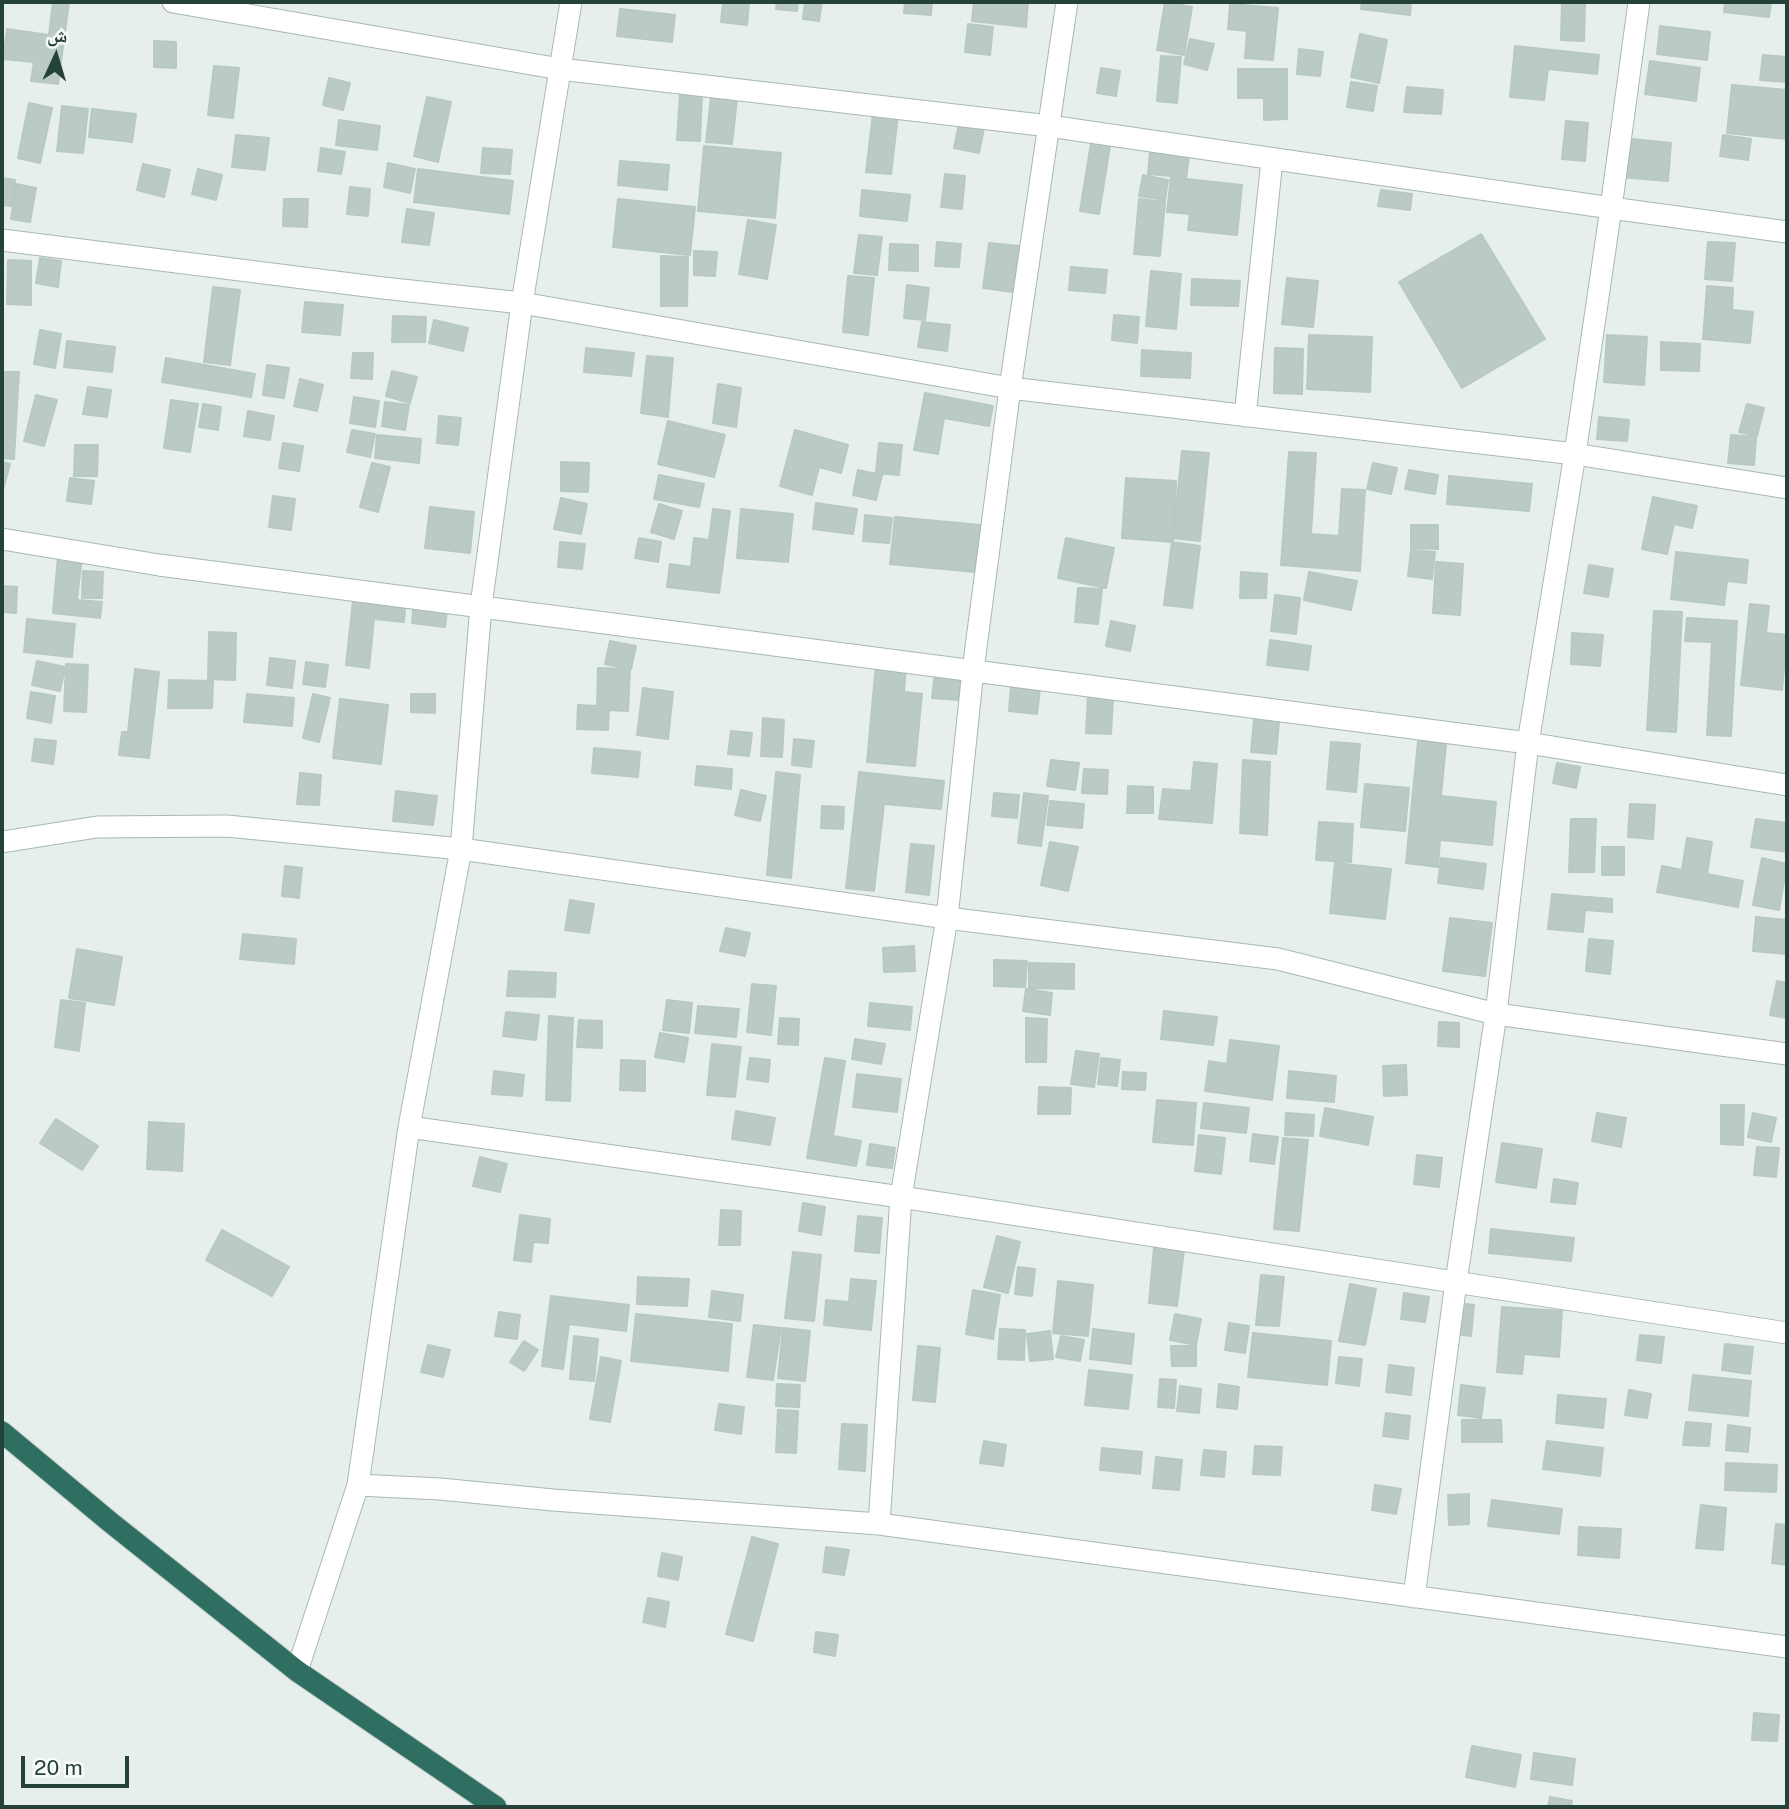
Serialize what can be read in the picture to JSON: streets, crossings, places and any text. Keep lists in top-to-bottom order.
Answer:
{
  "scale_bar": "20 m",
  "north": "top"
}
